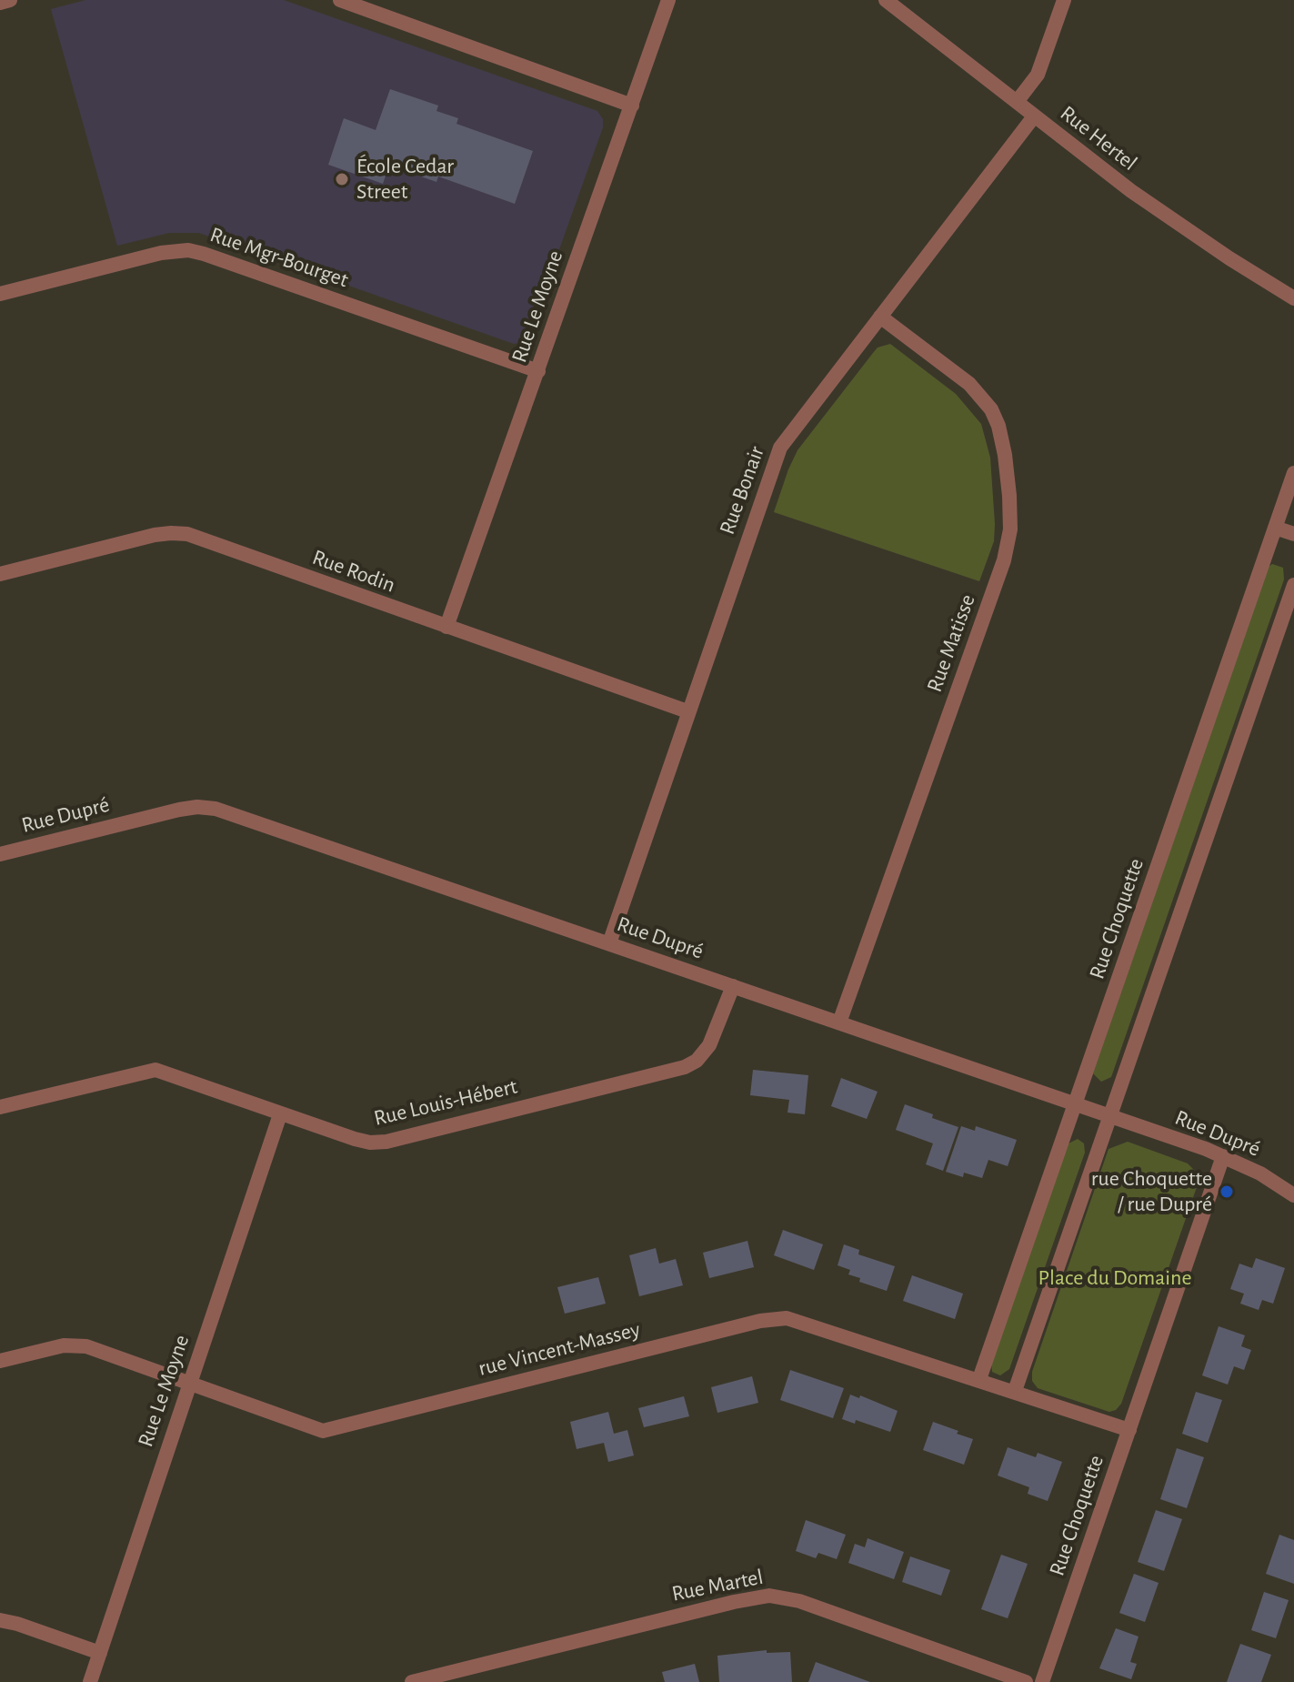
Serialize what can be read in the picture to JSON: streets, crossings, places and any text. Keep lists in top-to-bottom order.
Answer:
{
  "streets": {
    "street": [
      "Rue Hertel",
      "Rue Mgr-Bourget",
      "Rue Le Moyne",
      "Rue Bonair",
      "Rue Rodin",
      "Rue Matisse",
      "Rue Dupré",
      "Rue Choquette",
      "Rue Louis-Hébert",
      "rue Vincent-Massey",
      "Rue Martel"
    ]
  },
  "crossings": [
    ["Rue Hertel", "Rue Bonair"],
    ["Rue Mgr-Bourget", "Rue Le Moyne"],
    ["Rue Le Moyne", "Rue Rodin"],
    ["Rue Le Moyne", "Rue Louis-Hébert"],
    ["Rue Le Moyne", "rue Vincent-Massey"],
    ["Rue Bonair", "Rue Rodin"],
    ["Rue Bonair", "Rue Matisse"],
    ["Rue Bonair", "Rue Dupré"],
    ["Rue Matisse", "Rue Dupré"],
    ["Rue Dupré", "Rue Choquette"],
    ["Rue Dupré", "Rue Louis-Hébert"],
    ["Rue Choquette", "rue Vincent-Massey"]
  ],
  "parks": ["Place du Domaine"],
  "places": ["École Cedar Street", "rue Choquette / rue Dupré"]
}
